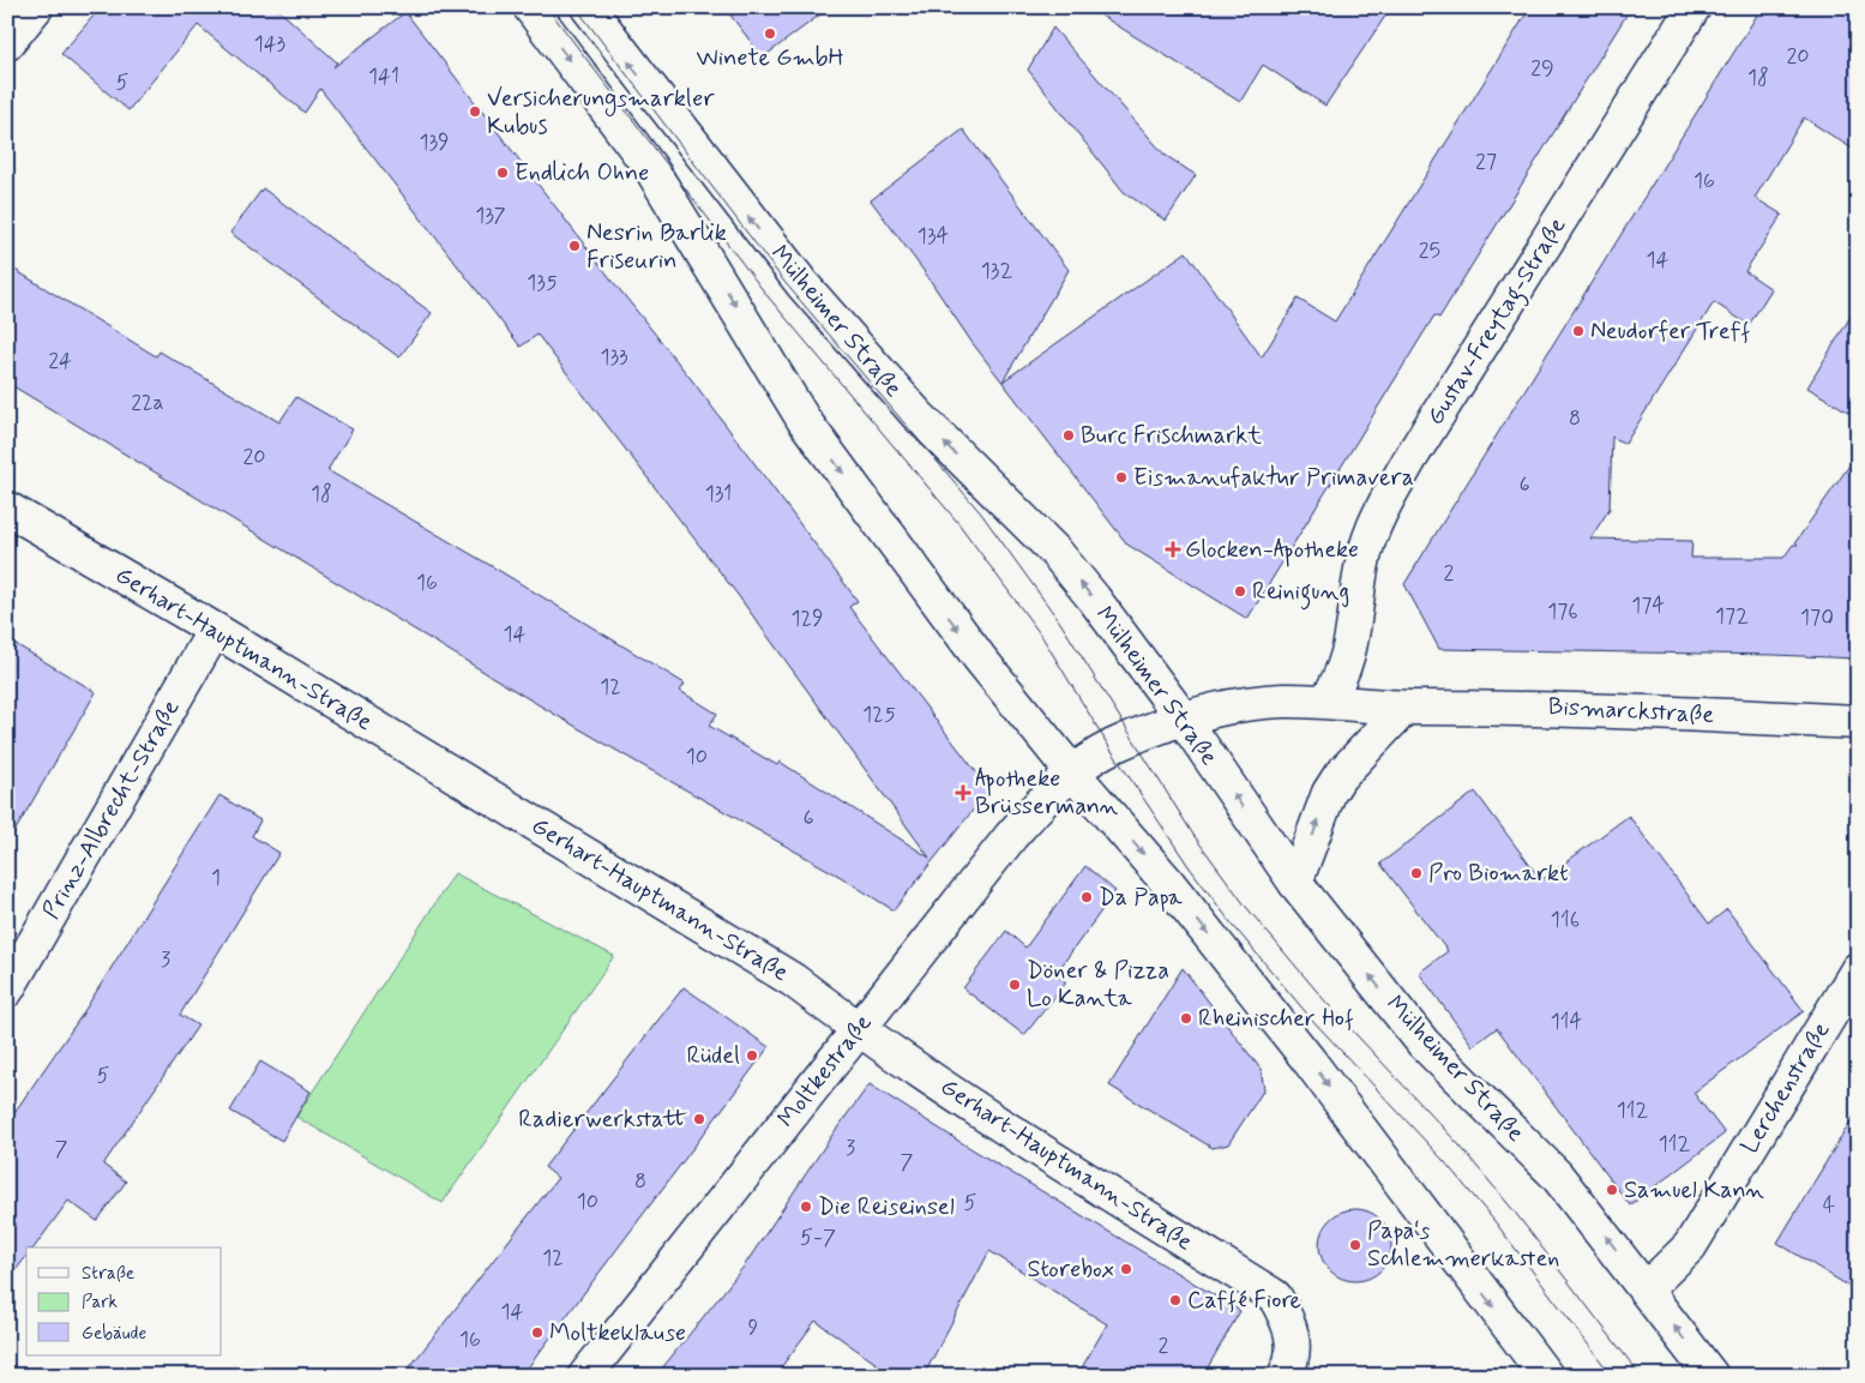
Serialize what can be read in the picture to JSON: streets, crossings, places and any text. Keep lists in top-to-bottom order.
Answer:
{
  "streets": {
    "street": [
      "Mülheimer Straße",
      "Gustav-Freytag-Straße",
      "Gerhart-Hauptmann-Straße",
      "Bismarckstraße",
      "Prinz-Albrecht-Straße",
      "Moltkestraße",
      "Lerchenstraße"
    ]
  },
  "crossings": [
    ["Mülheimer Straße", "Bismarckstraße"],
    ["Mülheimer Straße", "Lerchenstraße"],
    ["Gustav-Freytag-Straße", "Bismarckstraße"],
    ["Gerhart-Hauptmann-Straße", "Prinz-Albrecht-Straße"],
    ["Gerhart-Hauptmann-Straße", "Moltkestraße"],
    ["Bismarckstraße", "Moltkestraße"]
  ],
  "places": {
    "other": [
      "Winete GmbH",
      "Versicherungsmarkler Kubus",
      "Endlich Ohne",
      "Nesrin Barlik Friseurin",
      "Neudorfer Treff",
      "Burc Frischmarkt",
      "Eismanufaktur Primavera",
      "Reinigung",
      "Pro Biomarkt",
      "Da Papa",
      "Döner & Pizza Lo Kanta",
      "Rheinischer Hof",
      "Rüdel",
      "Radierwerkstatt",
      "Samuel Kann",
      "Die Reiseinsel",
      "Papa‘s Schlemmerkasten",
      "Storebox",
      "Caffé Fiore",
      "Moltkeklause"
    ],
    "health": ["Glocken-Apotheke", "Apotheke Brüssermann"]
  },
  "house_numbers": [
    "143",
    "20",
    "29",
    "141",
    "18",
    "5",
    "139",
    "27",
    "16",
    "137",
    "134",
    "25",
    "14",
    "132",
    "135",
    "133",
    "24",
    "22a",
    "8",
    "20",
    "6",
    "18",
    "131",
    "2",
    "16",
    "174",
    "176",
    "172",
    "170",
    "129",
    "14",
    "12",
    "125",
    "10",
    "6",
    "1",
    "116",
    "3",
    "114",
    "5",
    "112",
    "112",
    "3",
    "7",
    "7",
    "8",
    "10",
    "5",
    "4",
    "5-7",
    "12",
    "14",
    "9",
    "16",
    "2"
  ],
  "legend": ["Straße", "Park", "Gebäude"]
}
